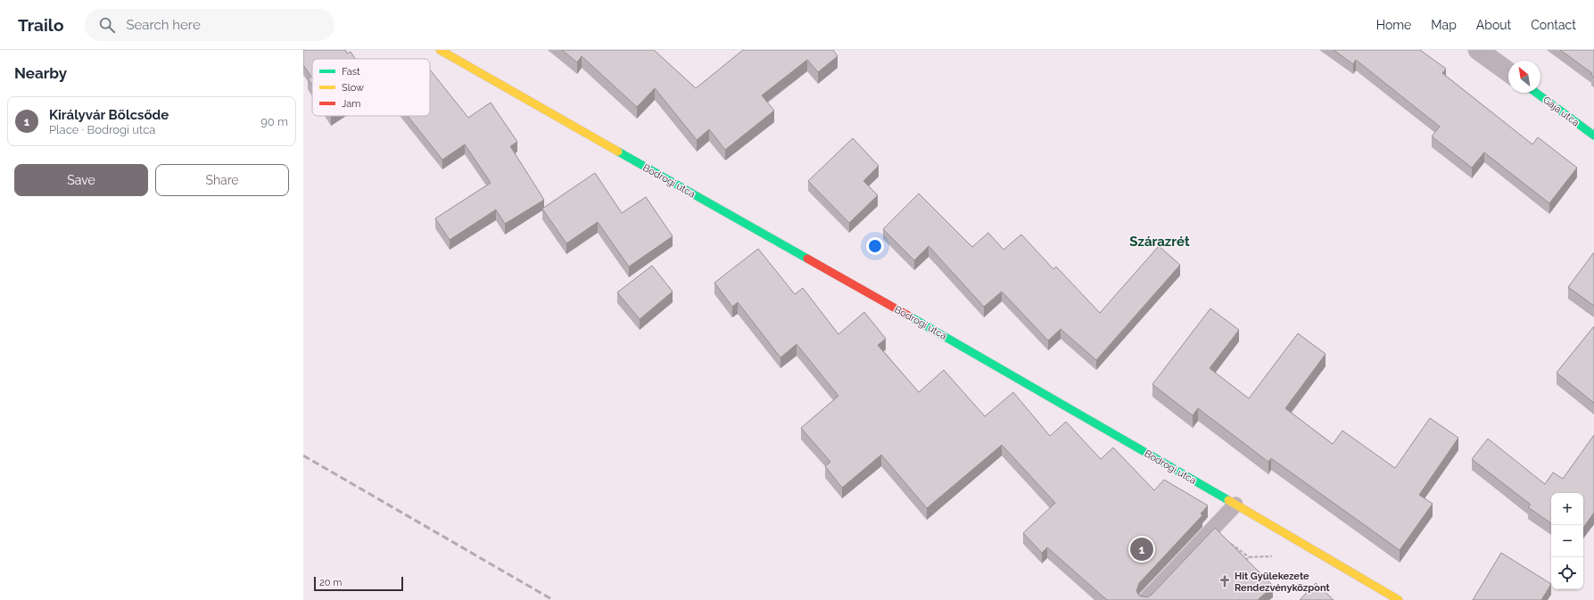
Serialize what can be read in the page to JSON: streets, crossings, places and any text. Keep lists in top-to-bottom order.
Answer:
{
  "streets": {
    "street": ["Gaja utca", "Bodrogi utca"]
  },
  "districts": ["Szárazrét"],
  "places": {
    "church": ["Hit Gyülekezete Rendezvényközpont"]
  },
  "legend": ["Fast", "Slow", "Jam"],
  "scale_bar": "20 m",
  "north": "top left",
  "page": {
    "header": "Trailo",
    "search": "Search here",
    "nav": [
      "Home",
      "Map",
      "About",
      "Contact"
    ],
    "heading": "Nearby",
    "list": [
      {
        "mark": "1",
        "name": "Királyvár Bölcsőde",
        "note": "Place · Bodrogi utca",
        "value": "90 m"
      }
    ],
    "buttons": ["Save", "Share"],
    "map_buttons": ["+", "−"],
    "pins": "1",
    "scale": "20 m"
  }
}
